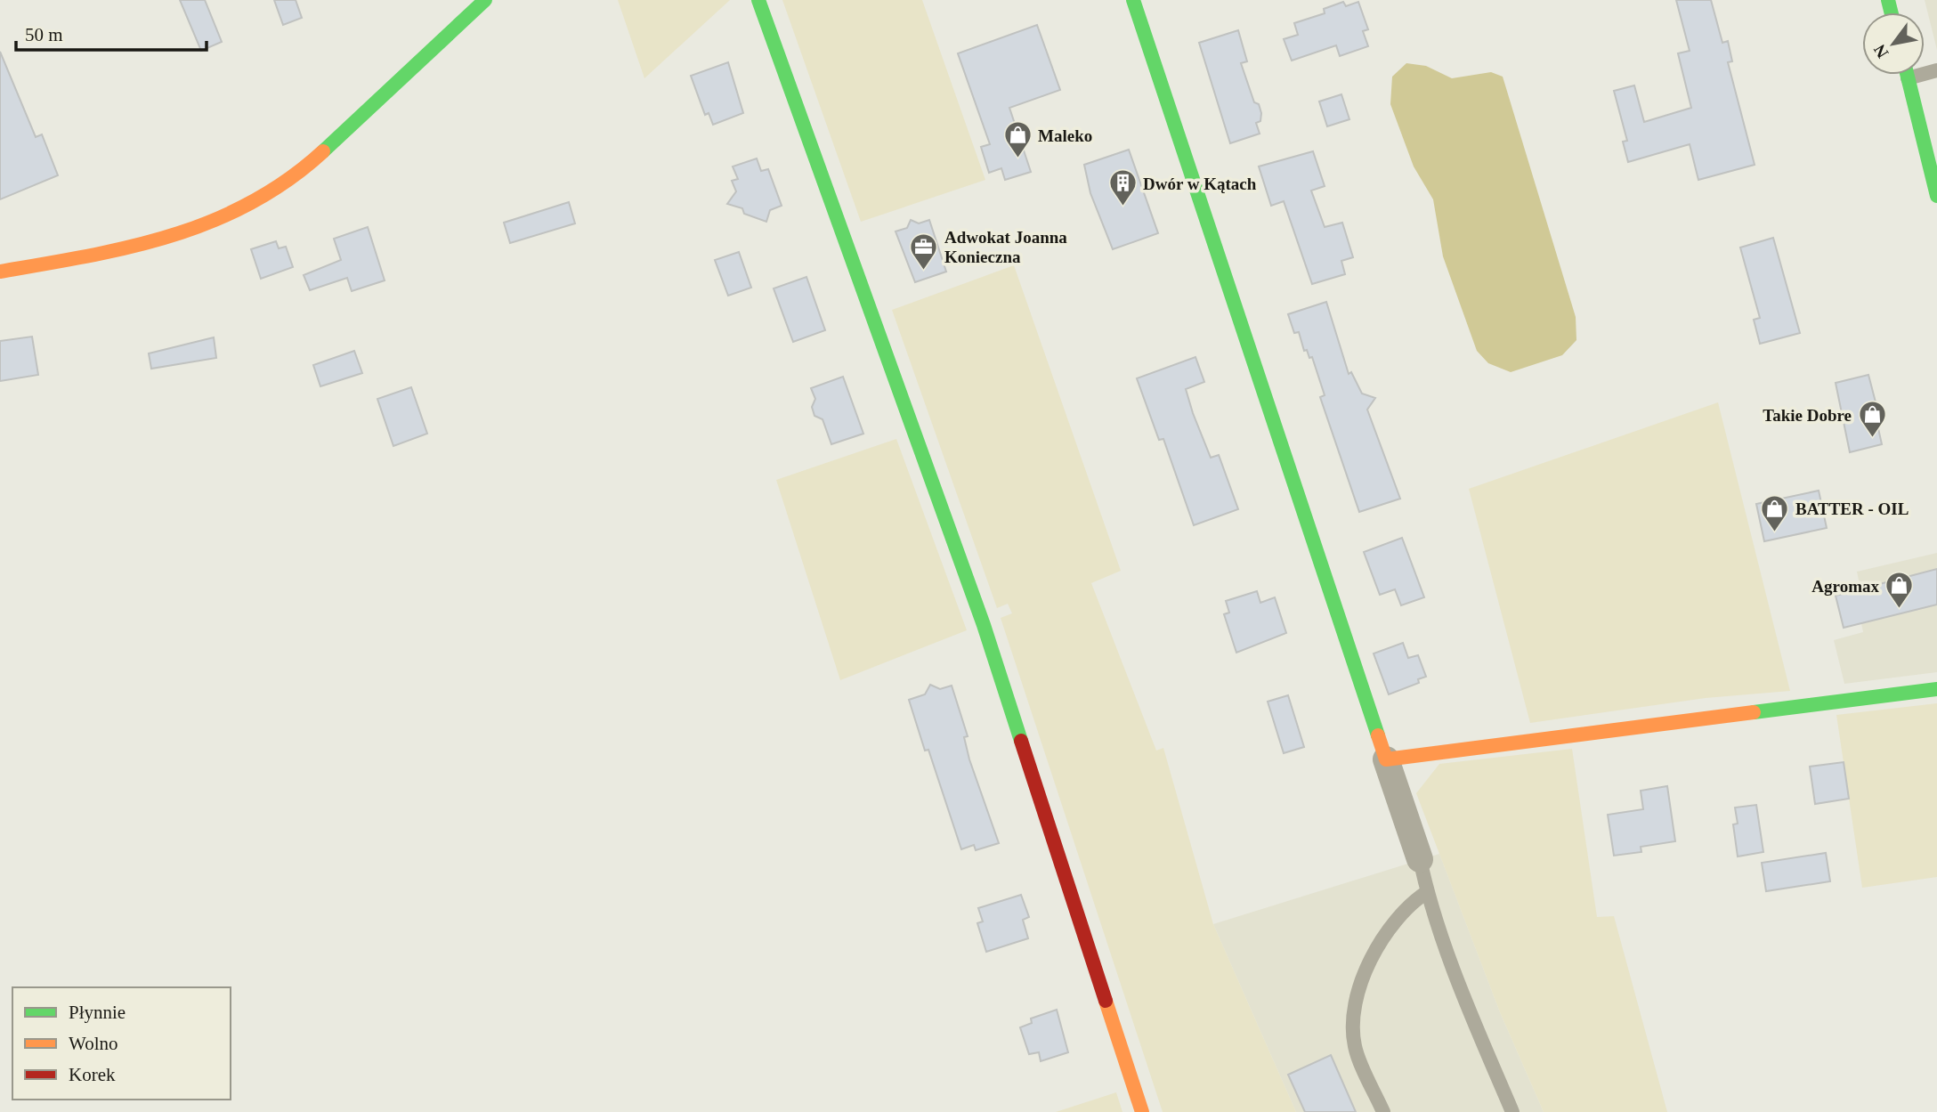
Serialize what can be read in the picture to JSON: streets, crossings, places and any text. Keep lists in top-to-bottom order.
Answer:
{
  "places": {
    "shop": [
      "Maleko",
      "Takie Dobre",
      "BATTER - OIL",
      "Agromax"
    ],
    "building": ["Dwór w Kątach"],
    "office": ["Adwokat Joanna Konieczna"]
  },
  "legend": ["Płynnie", "Wolno", "Korek"],
  "scale_bar": "50 m",
  "north": "bottom left"
}
